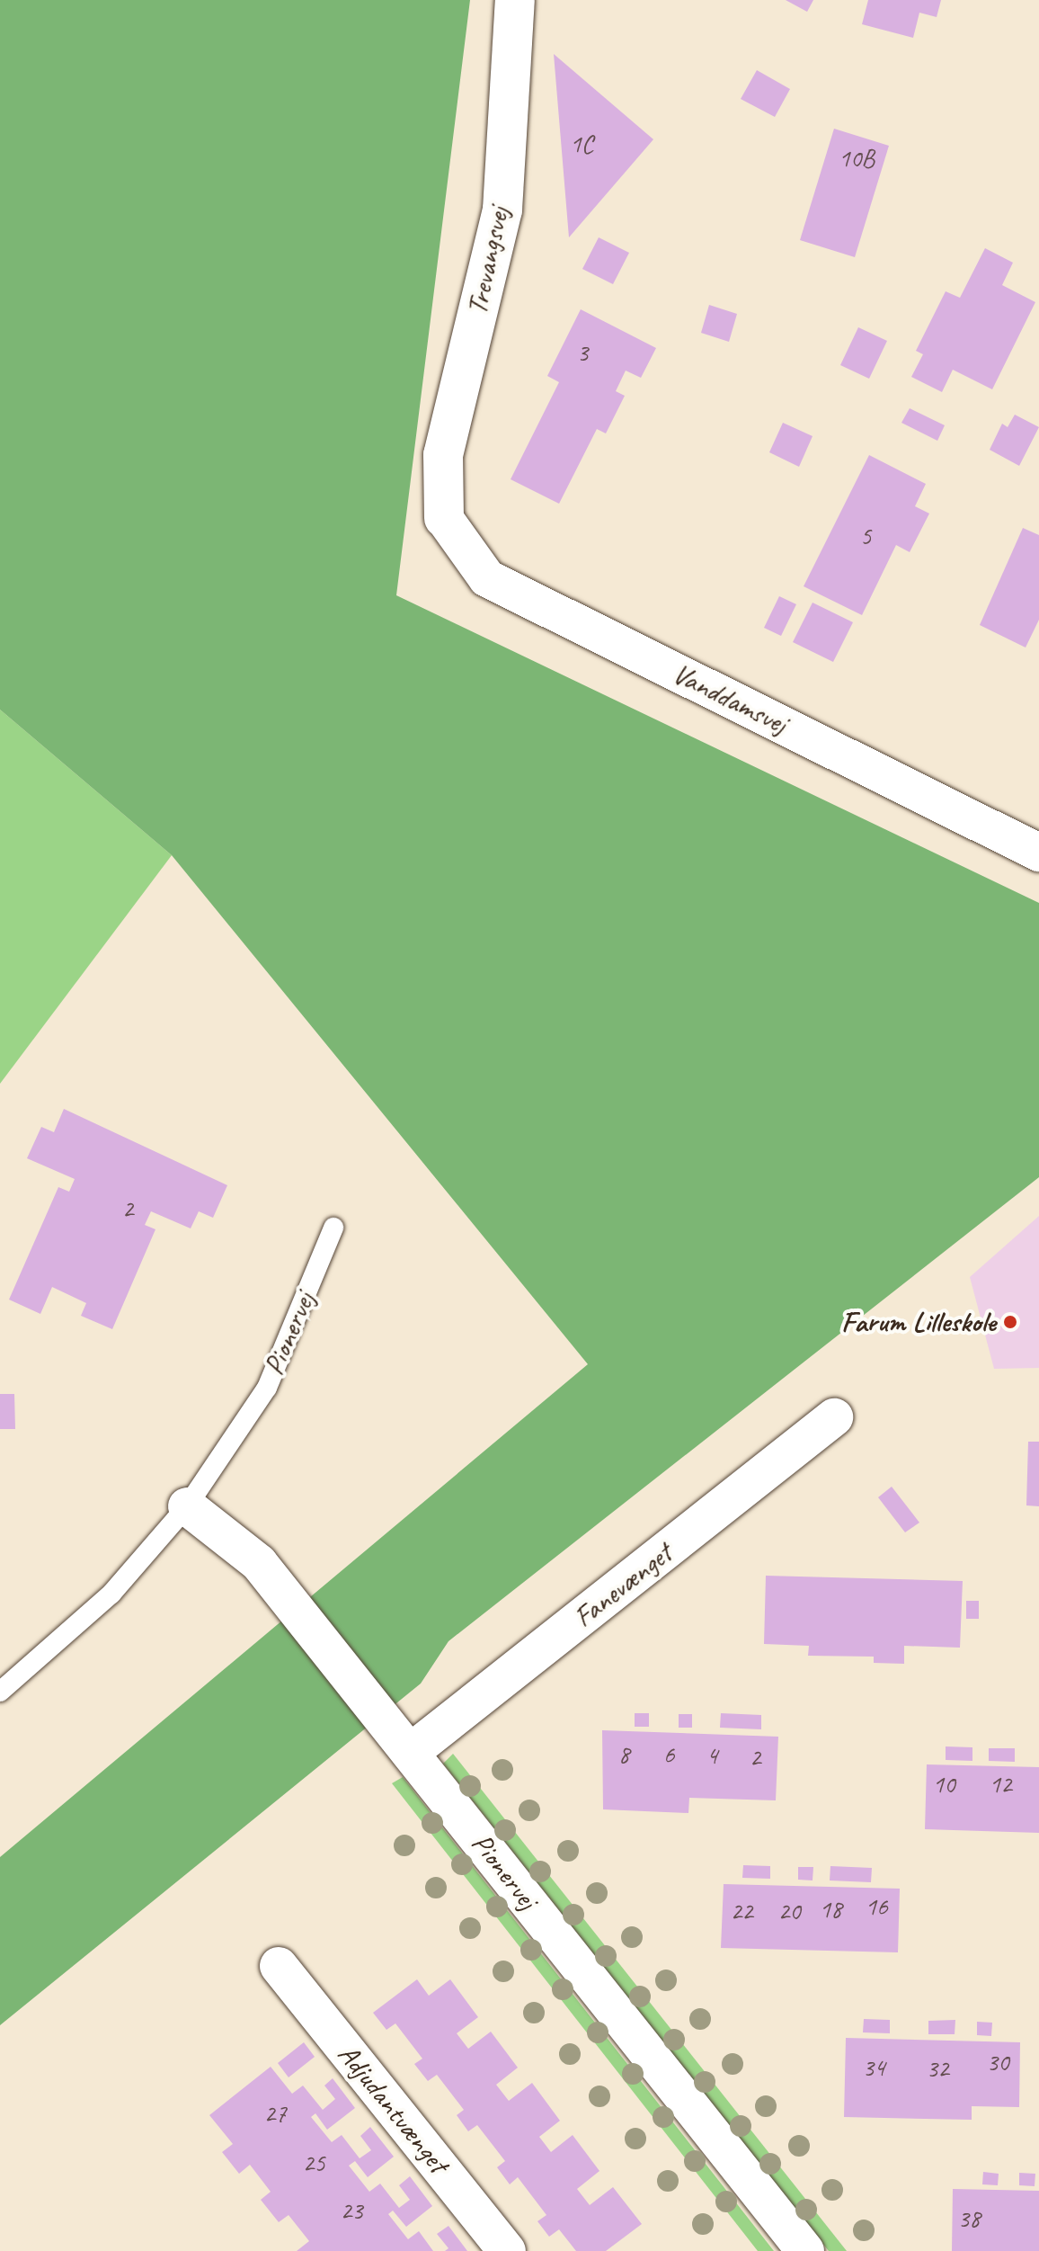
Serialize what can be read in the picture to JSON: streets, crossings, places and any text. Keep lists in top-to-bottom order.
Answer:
{
  "streets": {
    "street": [
      "Trevangsvej",
      "Vanddamsvej",
      "Pionervej",
      "Fanevænget",
      "Adjudantvænget"
    ]
  },
  "crossings": [
    ["Trevangsvej", "Vanddamsvej"],
    ["Pionervej", "Fanevænget"]
  ],
  "places": ["Farum Lilleskole"],
  "house_numbers": [
    "1C",
    "10B",
    "3",
    "5",
    "2",
    "8",
    "6",
    "4",
    "2",
    "10",
    "12",
    "16",
    "18",
    "22",
    "20",
    "30",
    "34",
    "32",
    "27",
    "25",
    "23",
    "38"
  ]
}
